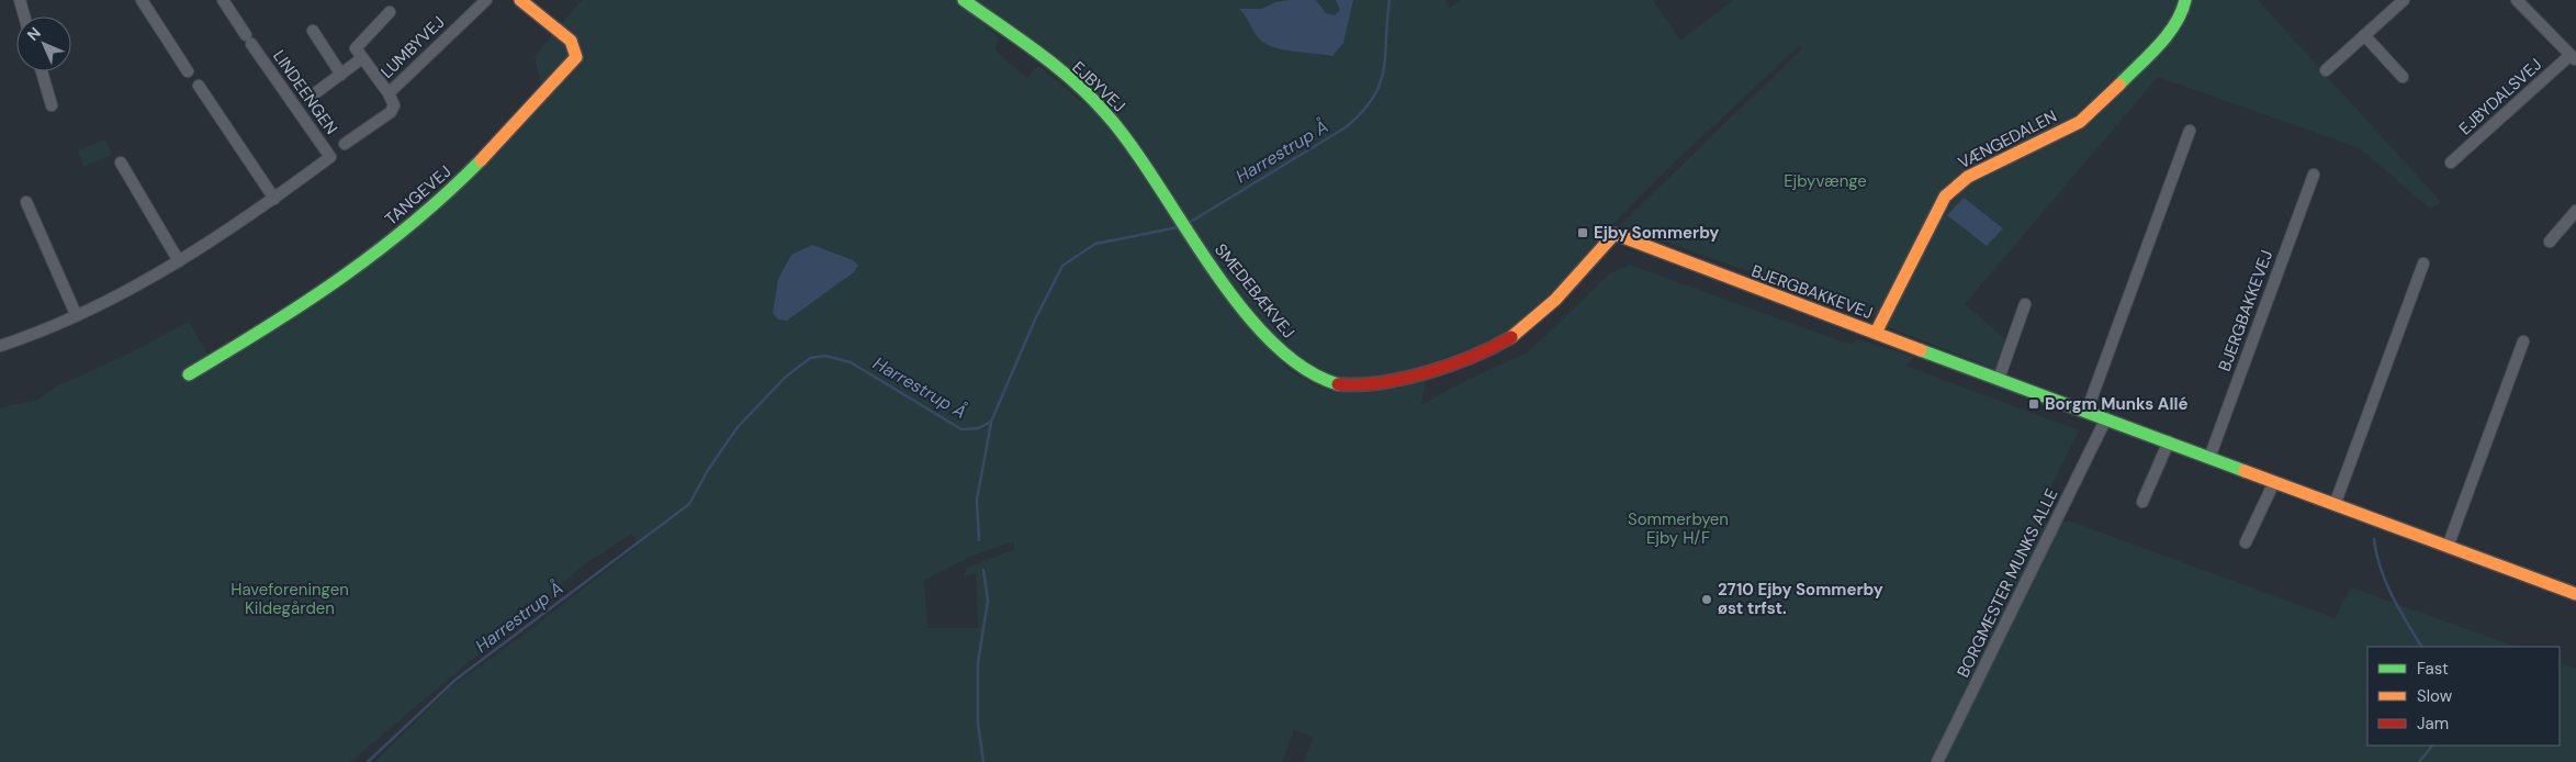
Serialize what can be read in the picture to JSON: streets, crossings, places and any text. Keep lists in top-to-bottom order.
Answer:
{
  "streets": {
    "street": [
      "LUMBYVEJ",
      "EJBYVEJ",
      "LINDEENGEN",
      "EJBYDALSVEJ",
      "VÆNGEDALEN",
      "TANGEVEJ",
      "SMEDEBÆKVEJ",
      "BJERGBAKKEVEJ",
      "BORGMESTER MUNKS ALLE"
    ]
  },
  "crossings": [
    ["EJBYVEJ", "SMEDEBÆKVEJ"],
    ["VÆNGEDALEN", "BJERGBAKKEVEJ"],
    ["SMEDEBÆKVEJ", "BJERGBAKKEVEJ"],
    ["BJERGBAKKEVEJ", "BORGMESTER MUNKS ALLE"]
  ],
  "water": ["Harrestrup Å"],
  "parks": ["Ejbyvænge", "Sommerbyen Ejby H/F", "Haveforeningen Kildegården"],
  "places": {
    "transit": ["Ejby Sommerby", "Borgm Munks Allé"],
    "other": ["2710 Ejby Sommerby øst trfst."]
  },
  "legend": ["Fast", "Slow", "Jam"],
  "north": "top left"
}
